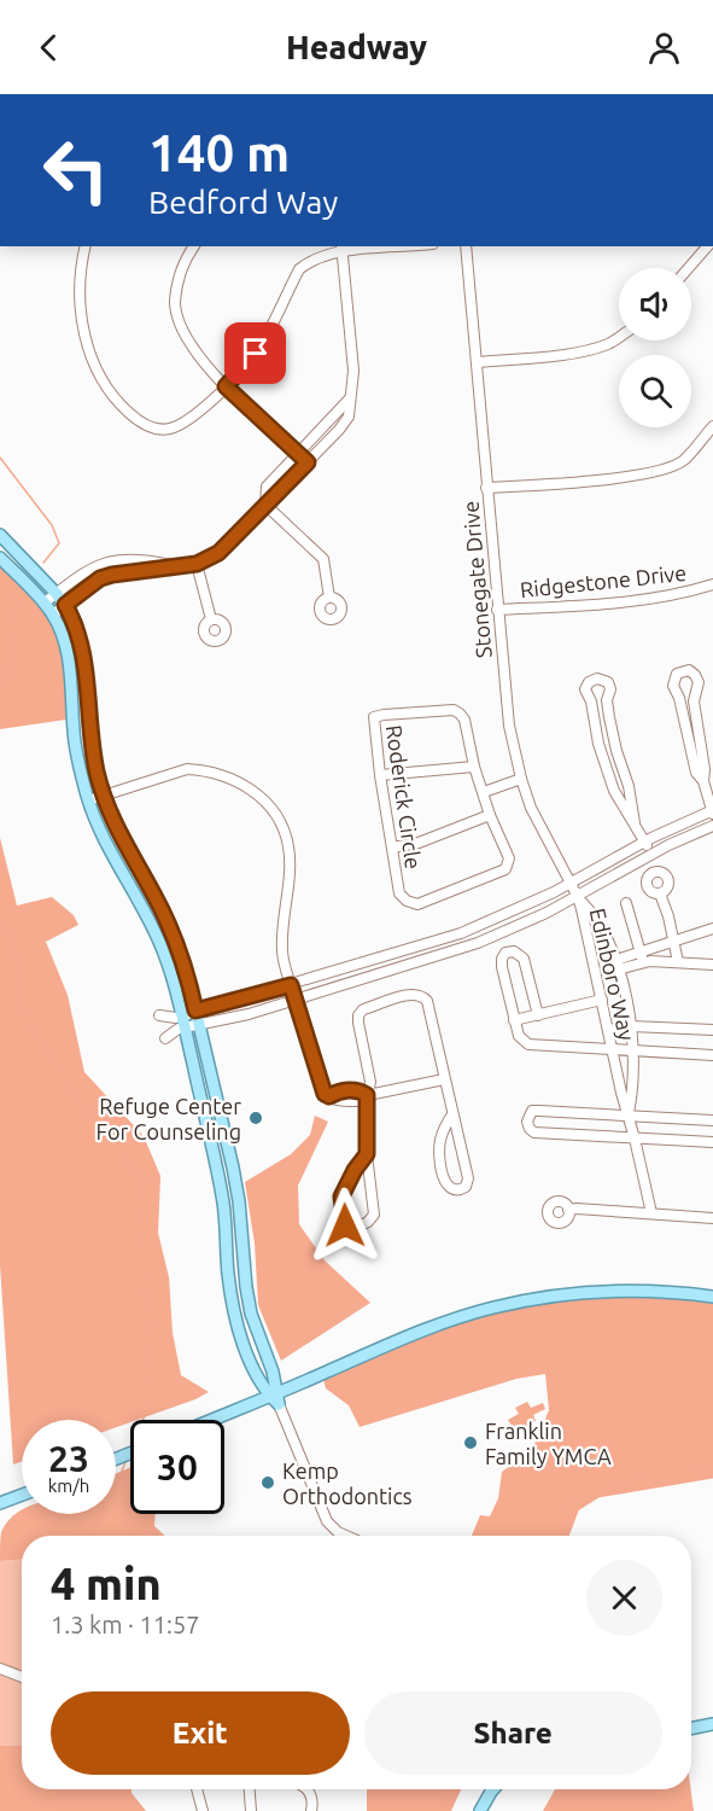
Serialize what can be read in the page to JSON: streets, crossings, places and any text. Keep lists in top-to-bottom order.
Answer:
{
  "streets": {
    "street": [
      "Stonegate Drive",
      "Ridgestone Drive",
      "Roderick Circle",
      "Edinboro Way"
    ]
  },
  "crossings": [
    ["Stonegate Drive", "Ridgestone Drive"],
    ["Stonegate Drive", "Edinboro Way"]
  ],
  "places": ["Refuge Center For Counseling", "Franklin Family YMCA", "Kemp Orthodontics"],
  "page": {
    "header": "Headway",
    "turn": ["140 m", "Bedford Way"],
    "speed": "23 km/h",
    "limit": "30",
    "heading": ["4 min", "1.3 km · 11:57"],
    "buttons": ["Exit", "Share"]
  }
}
